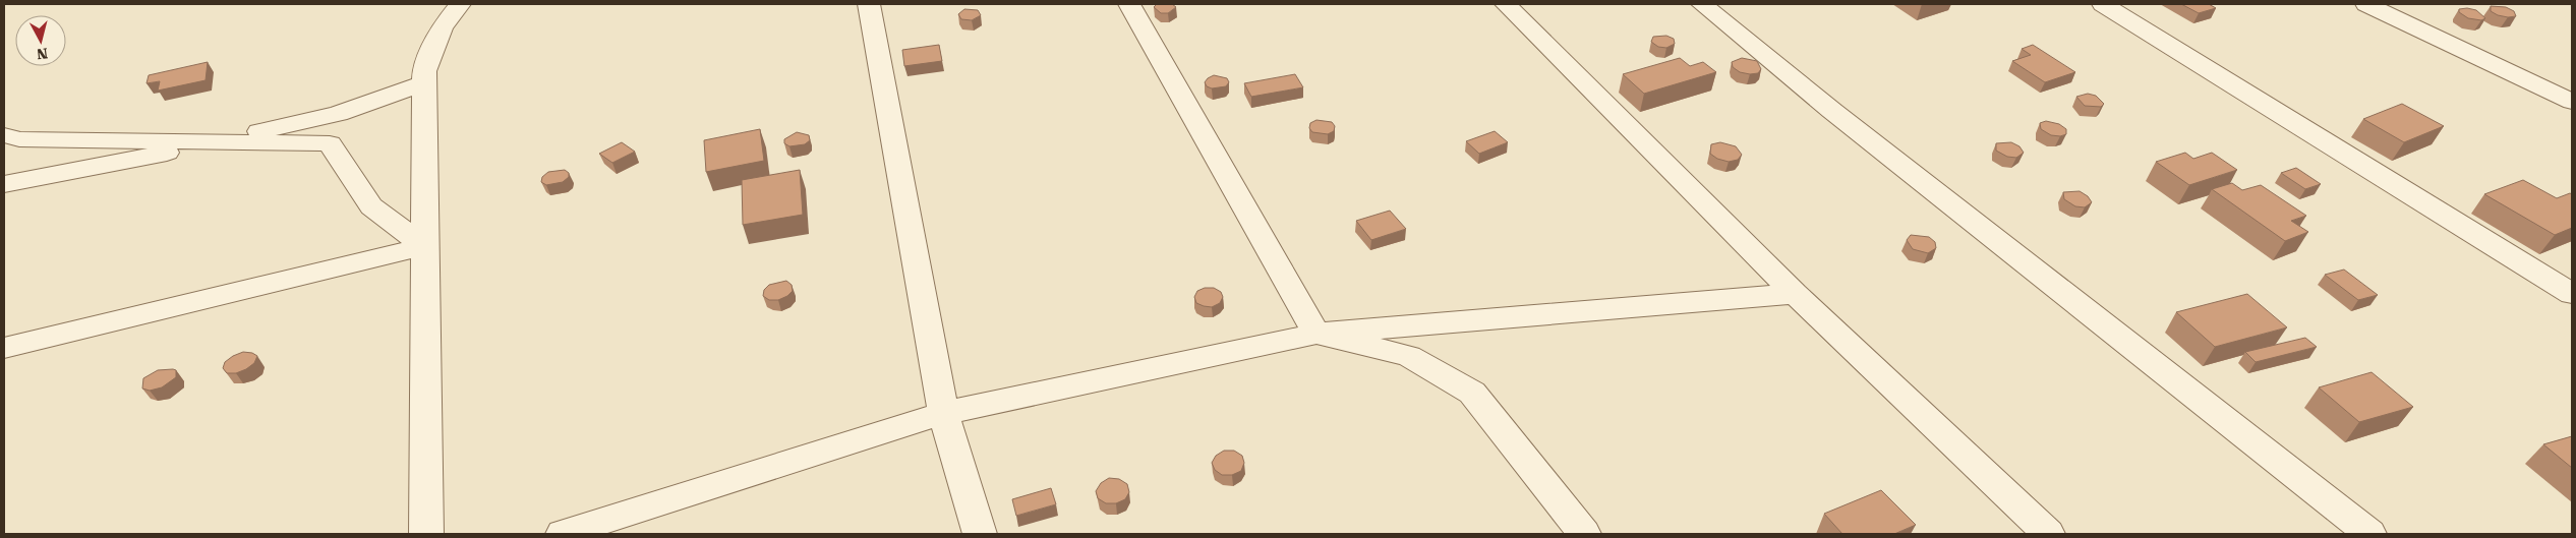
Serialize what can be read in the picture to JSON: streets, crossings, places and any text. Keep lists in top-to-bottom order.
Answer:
{
  "north": "bottom"
}
